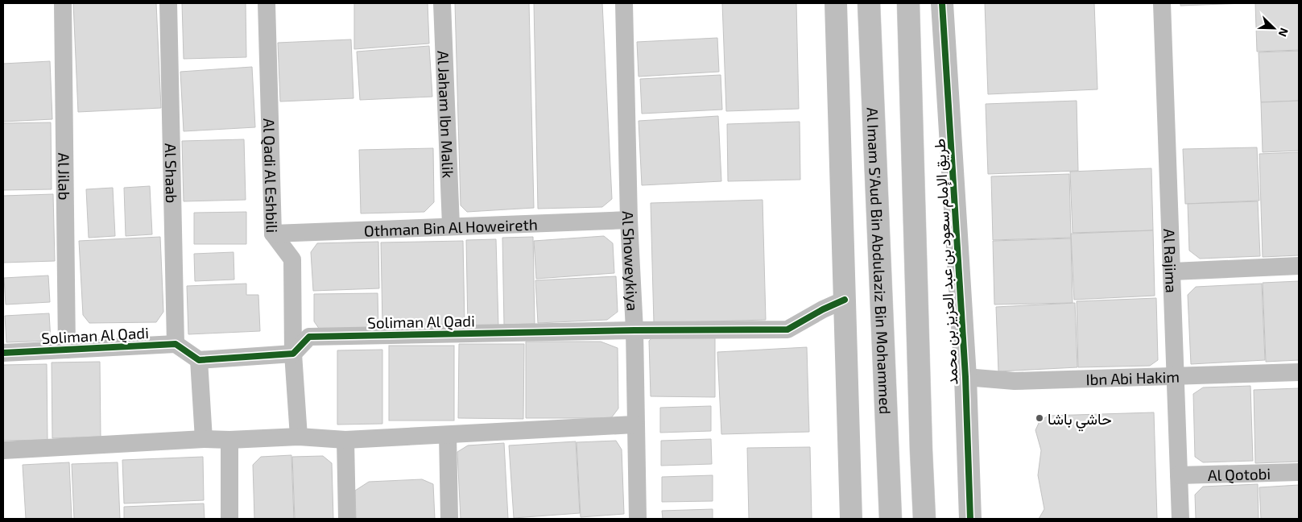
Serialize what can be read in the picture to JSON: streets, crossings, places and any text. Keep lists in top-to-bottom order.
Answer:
{
  "streets": {
    "street": [
      "Al Jaham Ibn Malik",
      "Al Shaab",
      "Al Qadi Al Eshbili",
      "Al Jilab",
      "Othman Bin Al Howeireth",
      "Al Showeykiya",
      "Al Imam S'Aud Bin Abdulaziz Bin Mohammed",
      "Al Rajima",
      "طريق الإمام سعود بن عبد العزيز بن محمد",
      "Soliman Al Qadi",
      "Ibn Abi Hakim",
      "Al Qotobi"
    ]
  },
  "crossings": [
    ["Al Jaham Ibn Malik", "Othman Bin Al Howeireth"],
    ["Al Shaab", "Soliman Al Qadi"],
    ["Al Qadi Al Eshbili", "Othman Bin Al Howeireth"],
    ["Al Qadi Al Eshbili", "Soliman Al Qadi"],
    ["Al Jilab", "Soliman Al Qadi"],
    ["Othman Bin Al Howeireth", "Al Showeykiya"],
    ["Al Showeykiya", "Soliman Al Qadi"],
    ["Al Rajima", "Ibn Abi Hakim"],
    ["Al Rajima", "Al Qotobi"],
    ["طريق الإمام سعود بن عبد العزيز بن محمد", "Ibn Abi Hakim"]
  ],
  "places": ["حاشي باشا"],
  "north": "bottom right"
}
